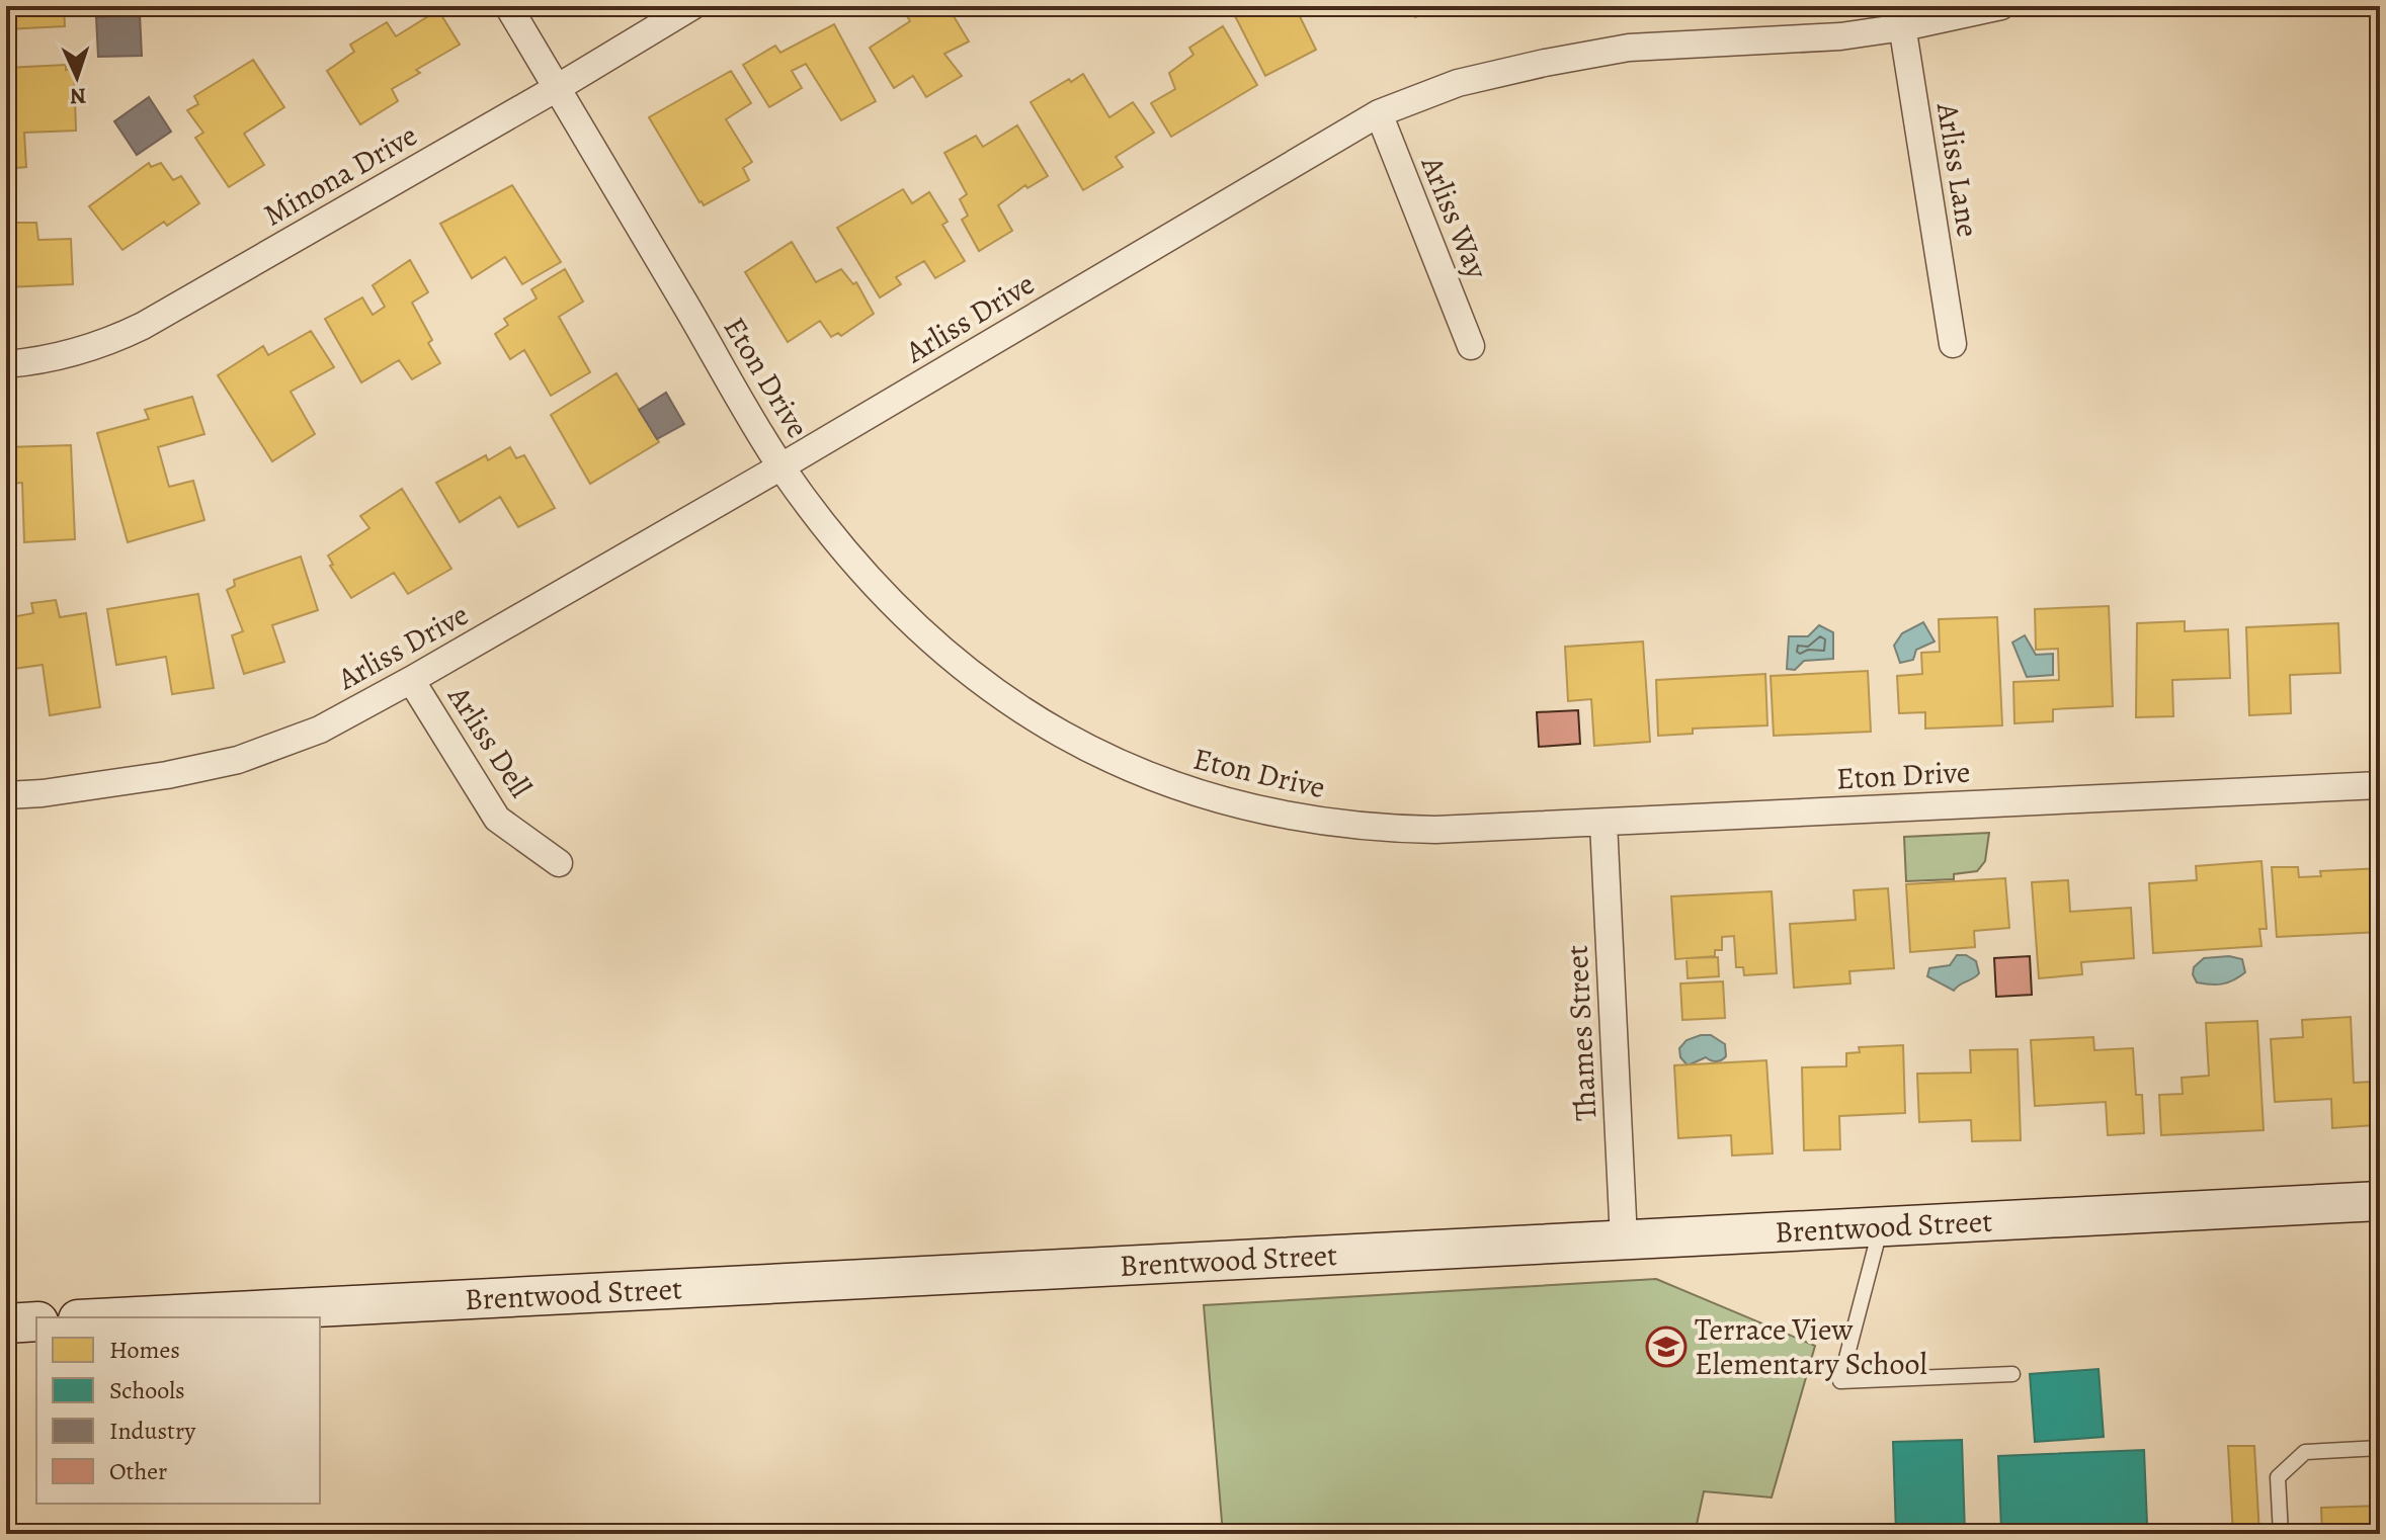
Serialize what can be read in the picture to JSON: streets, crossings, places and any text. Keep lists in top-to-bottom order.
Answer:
{
  "streets": {
    "street": [
      "Arliss Lane",
      "Minona Drive",
      "Arliss Way",
      "Arliss Drive",
      "Eton Drive",
      "Arliss Dell",
      "Thames Street",
      "Brentwood Street"
    ]
  },
  "crossings": [
    ["Arliss Lane", "Arliss Drive"],
    ["Minona Drive", "Eton Drive"],
    ["Arliss Way", "Arliss Drive"],
    ["Arliss Drive", "Eton Drive"],
    ["Arliss Drive", "Arliss Dell"],
    ["Eton Drive", "Thames Street"],
    ["Thames Street", "Brentwood Street"]
  ],
  "places": {
    "school or university": ["Terrace View Elementary School"]
  },
  "legend": [
    "Homes",
    "Schools",
    "Industry",
    "Other"
  ],
  "north": "bottom"
}
